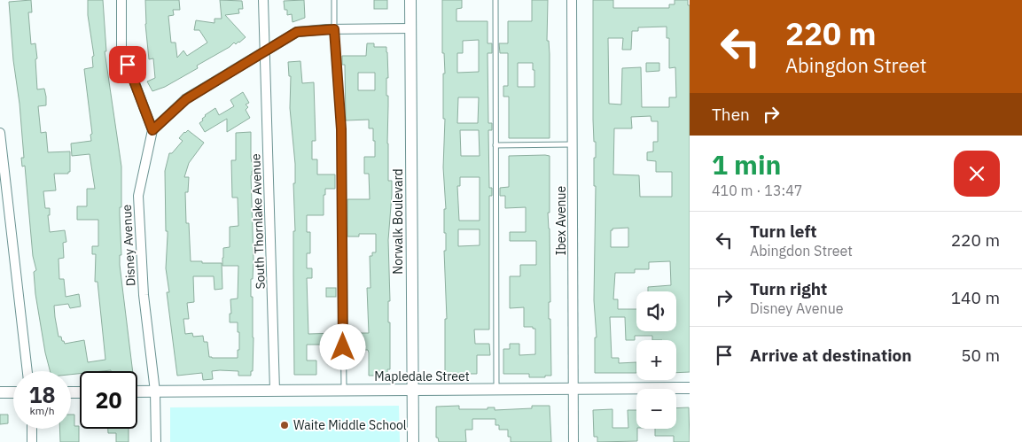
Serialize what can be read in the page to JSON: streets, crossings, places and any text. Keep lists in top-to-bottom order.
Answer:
{
  "streets": {
    "street": [
      "Ibex Avenue",
      "South Thornlake Avenue",
      "Norwalk Boulevard",
      "Disney Avenue",
      "Mapledale Street"
    ]
  },
  "crossings": [
    ["Ibex Avenue", "Mapledale Street"],
    ["South Thornlake Avenue", "Mapledale Street"],
    ["Norwalk Boulevard", "Mapledale Street"],
    ["Disney Avenue", "Mapledale Street"]
  ],
  "places": ["Waite Middle School"],
  "page": {
    "turn": ["220 m", "Abingdon Street"],
    "then": "Then",
    "heading": ["1 min", "410 m · 13:47"],
    "list": [
      {
        "name": "Turn left",
        "note": "Abingdon Street",
        "value": "220 m"
      },
      {
        "name": "Turn right",
        "note": "Disney Avenue",
        "value": "140 m"
      },
      {
        "name": "Arrive at destination",
        "value": "50 m"
      }
    ],
    "map_buttons": ["+", "−"],
    "speed": "18 km/h",
    "limit": "20"
  }
}
